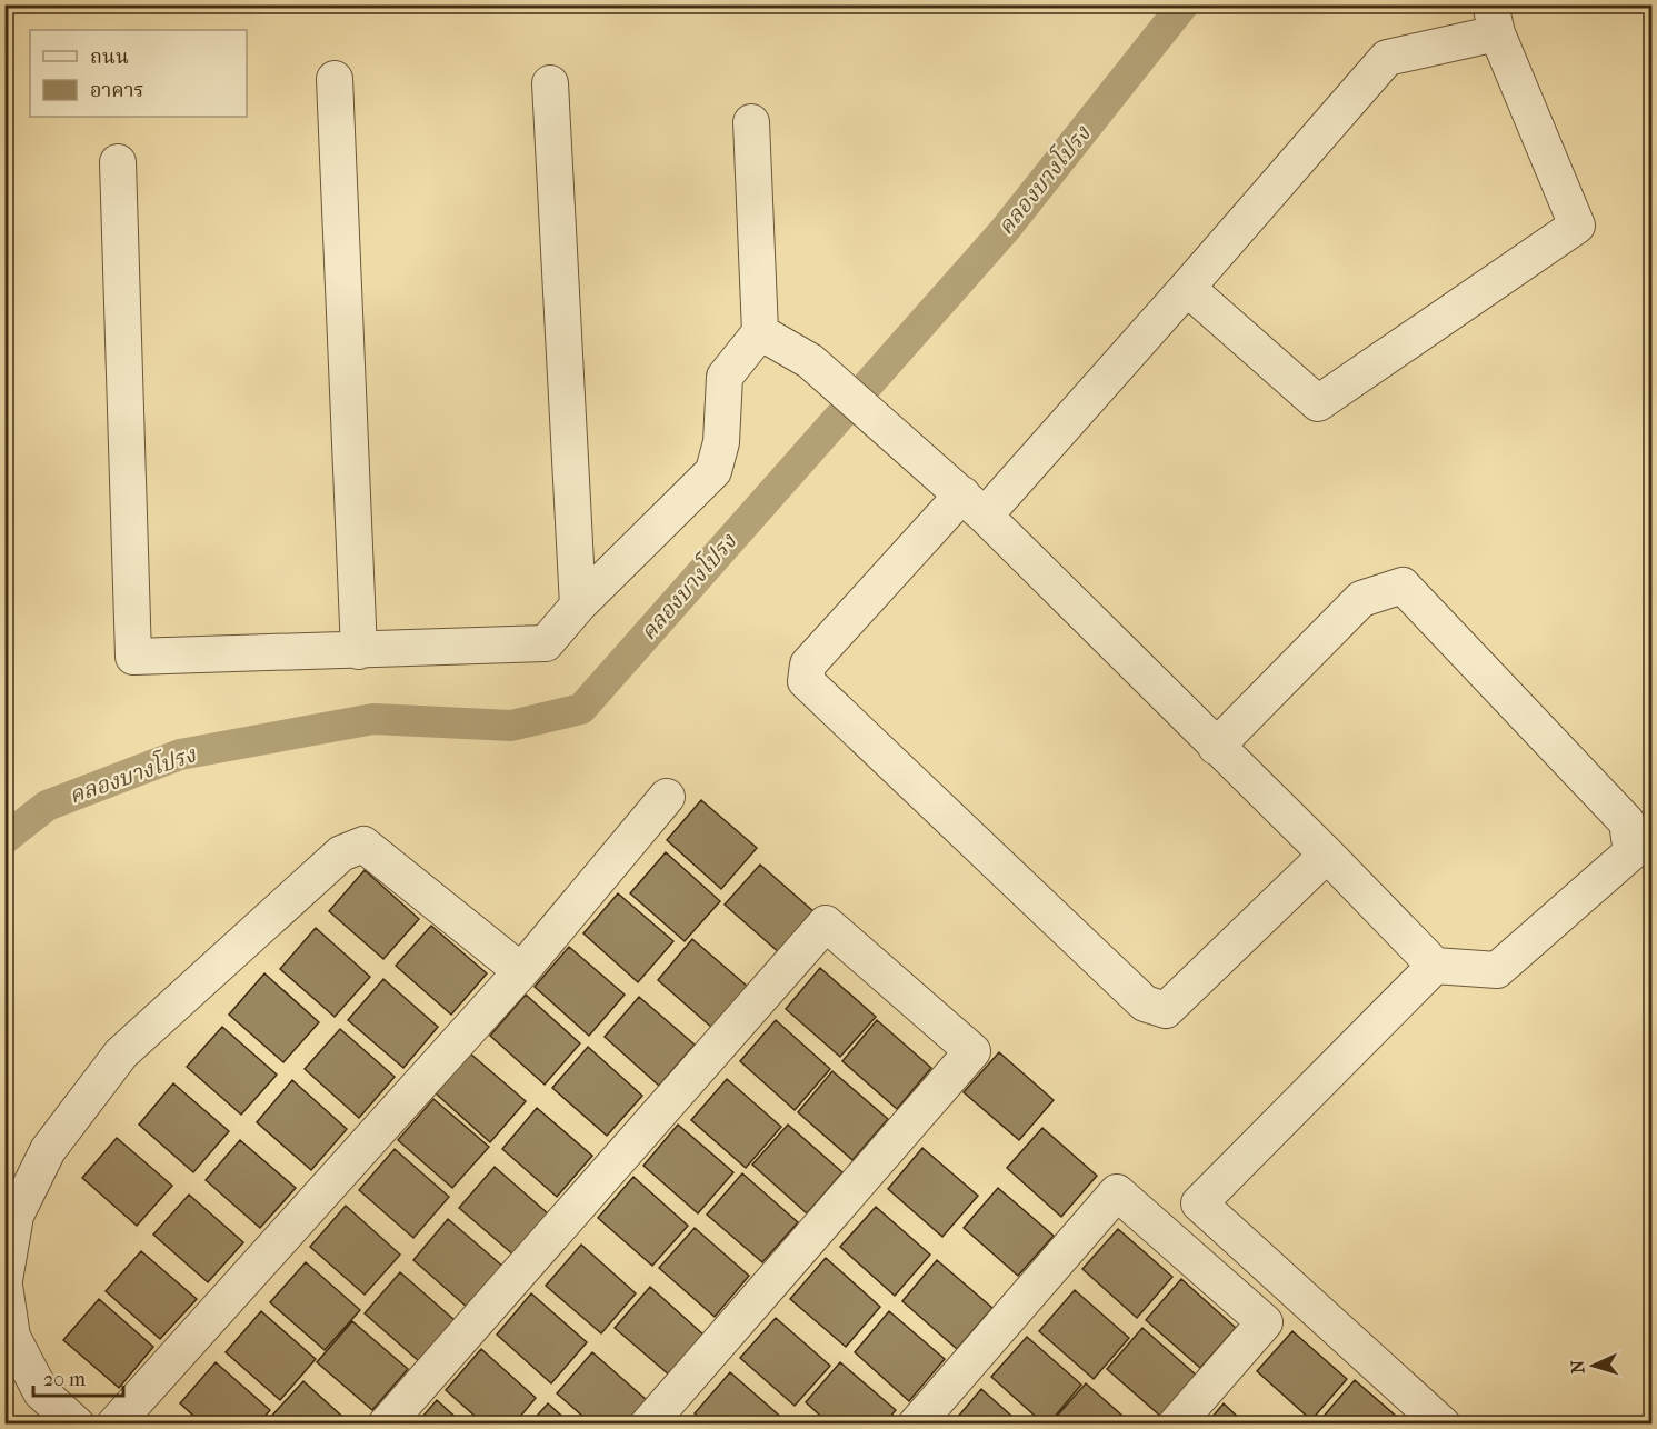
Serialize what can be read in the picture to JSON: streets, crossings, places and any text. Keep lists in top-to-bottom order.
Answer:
{
  "water": ["คลองบางโปรง"],
  "legend": ["ถนน", "อาคาร"],
  "scale_bar": "20 m",
  "north": "left"
}
